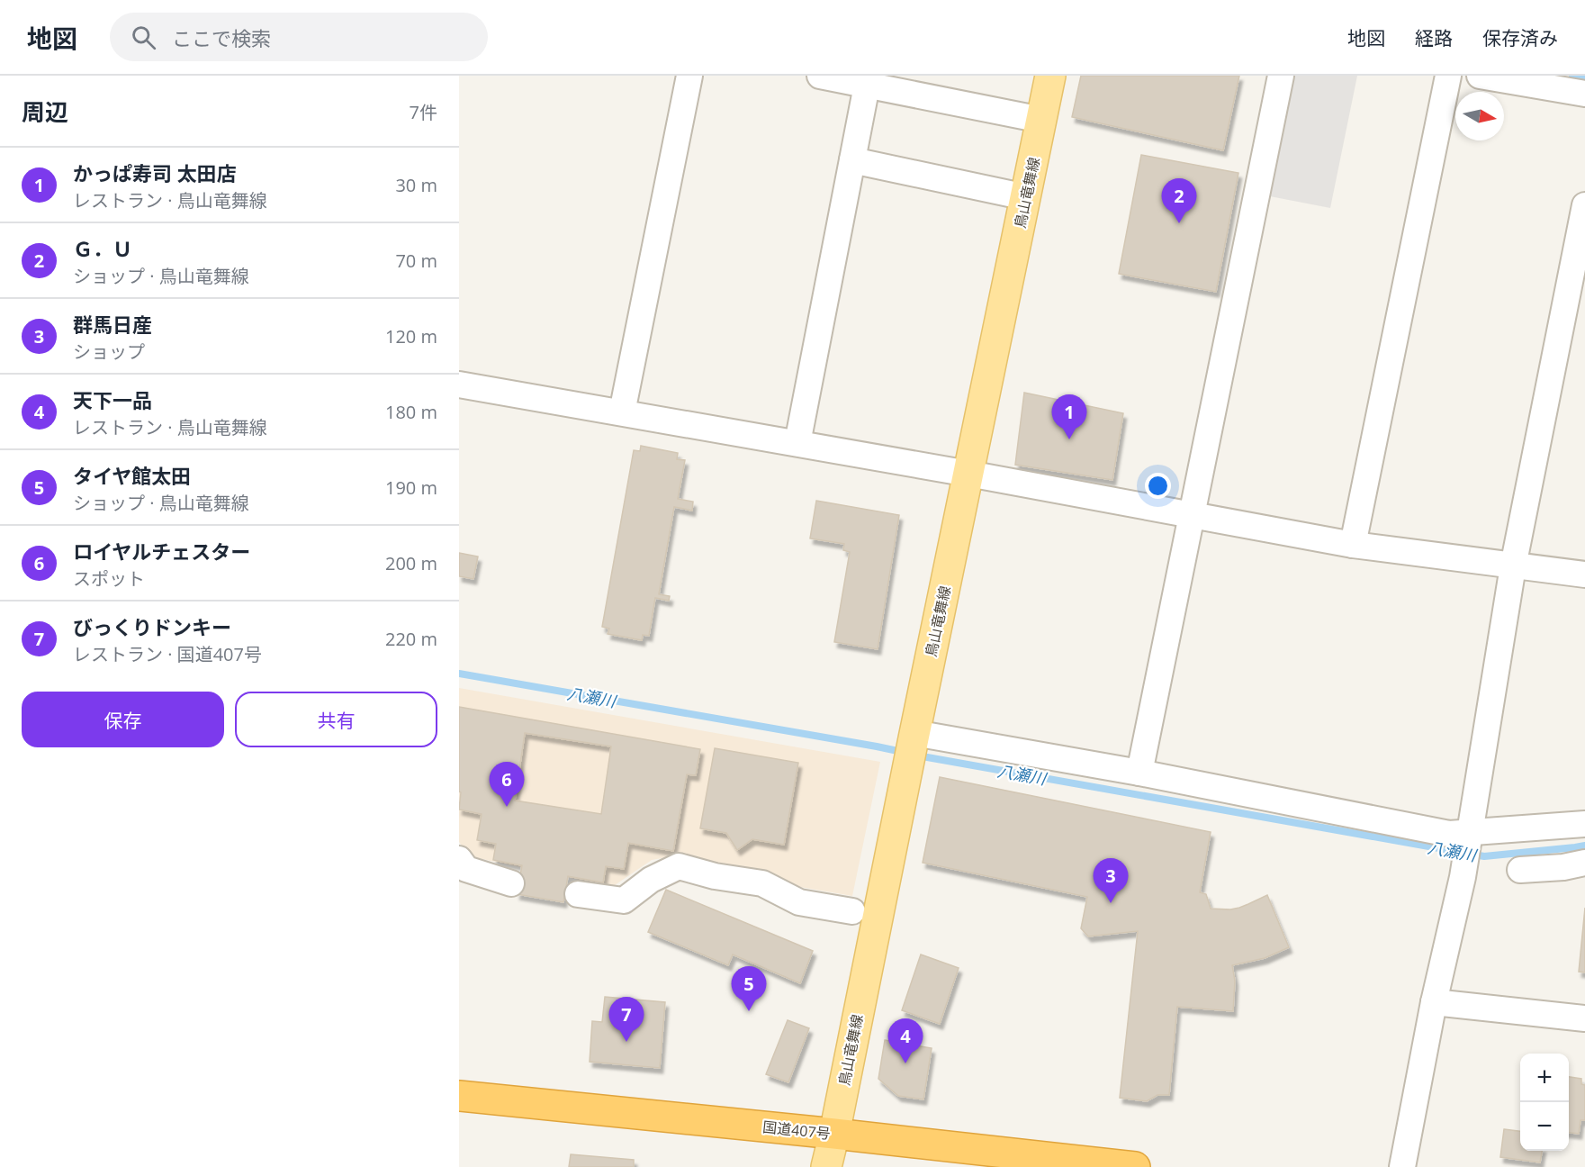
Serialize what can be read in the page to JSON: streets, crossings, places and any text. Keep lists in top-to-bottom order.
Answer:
{
  "streets": {
    "highway": ["国道407号"],
    "main road": ["鳥山竜舞線"]
  },
  "crossings": [
    ["鳥山竜舞線", "国道407号"]
  ],
  "water": ["八瀬川"],
  "north": "right",
  "page": {
    "header": "地図",
    "search": "ここで検索",
    "nav": ["地図", "経路", "保存済み"],
    "heading": ["周辺", "7件"],
    "list": [
      {
        "mark": "1",
        "name": "かっぱ寿司 太田店",
        "note": "レストラン · 鳥山竜舞線",
        "value": "30 m"
      },
      {
        "mark": "2",
        "name": "Ｇ．Ｕ",
        "note": "ショップ · 鳥山竜舞線",
        "value": "70 m"
      },
      {
        "mark": "3",
        "name": "群馬日産",
        "note": "ショップ",
        "value": "120 m"
      },
      {
        "mark": "4",
        "name": "天下一品",
        "note": "レストラン · 鳥山竜舞線",
        "value": "180 m"
      },
      {
        "mark": "5",
        "name": "タイヤ館太田",
        "note": "ショップ · 鳥山竜舞線",
        "value": "190 m"
      },
      {
        "mark": "6",
        "name": "ロイヤルチェスター",
        "note": "スポット",
        "value": "200 m"
      },
      {
        "mark": "7",
        "name": "びっくりドンキー",
        "note": "レストラン · 国道407号",
        "value": "220 m"
      }
    ],
    "pins": [
      "2",
      "1",
      "6",
      "3",
      "5",
      "7",
      "4"
    ],
    "buttons": ["保存", "共有"],
    "map_buttons": ["+", "−"]
  }
}
